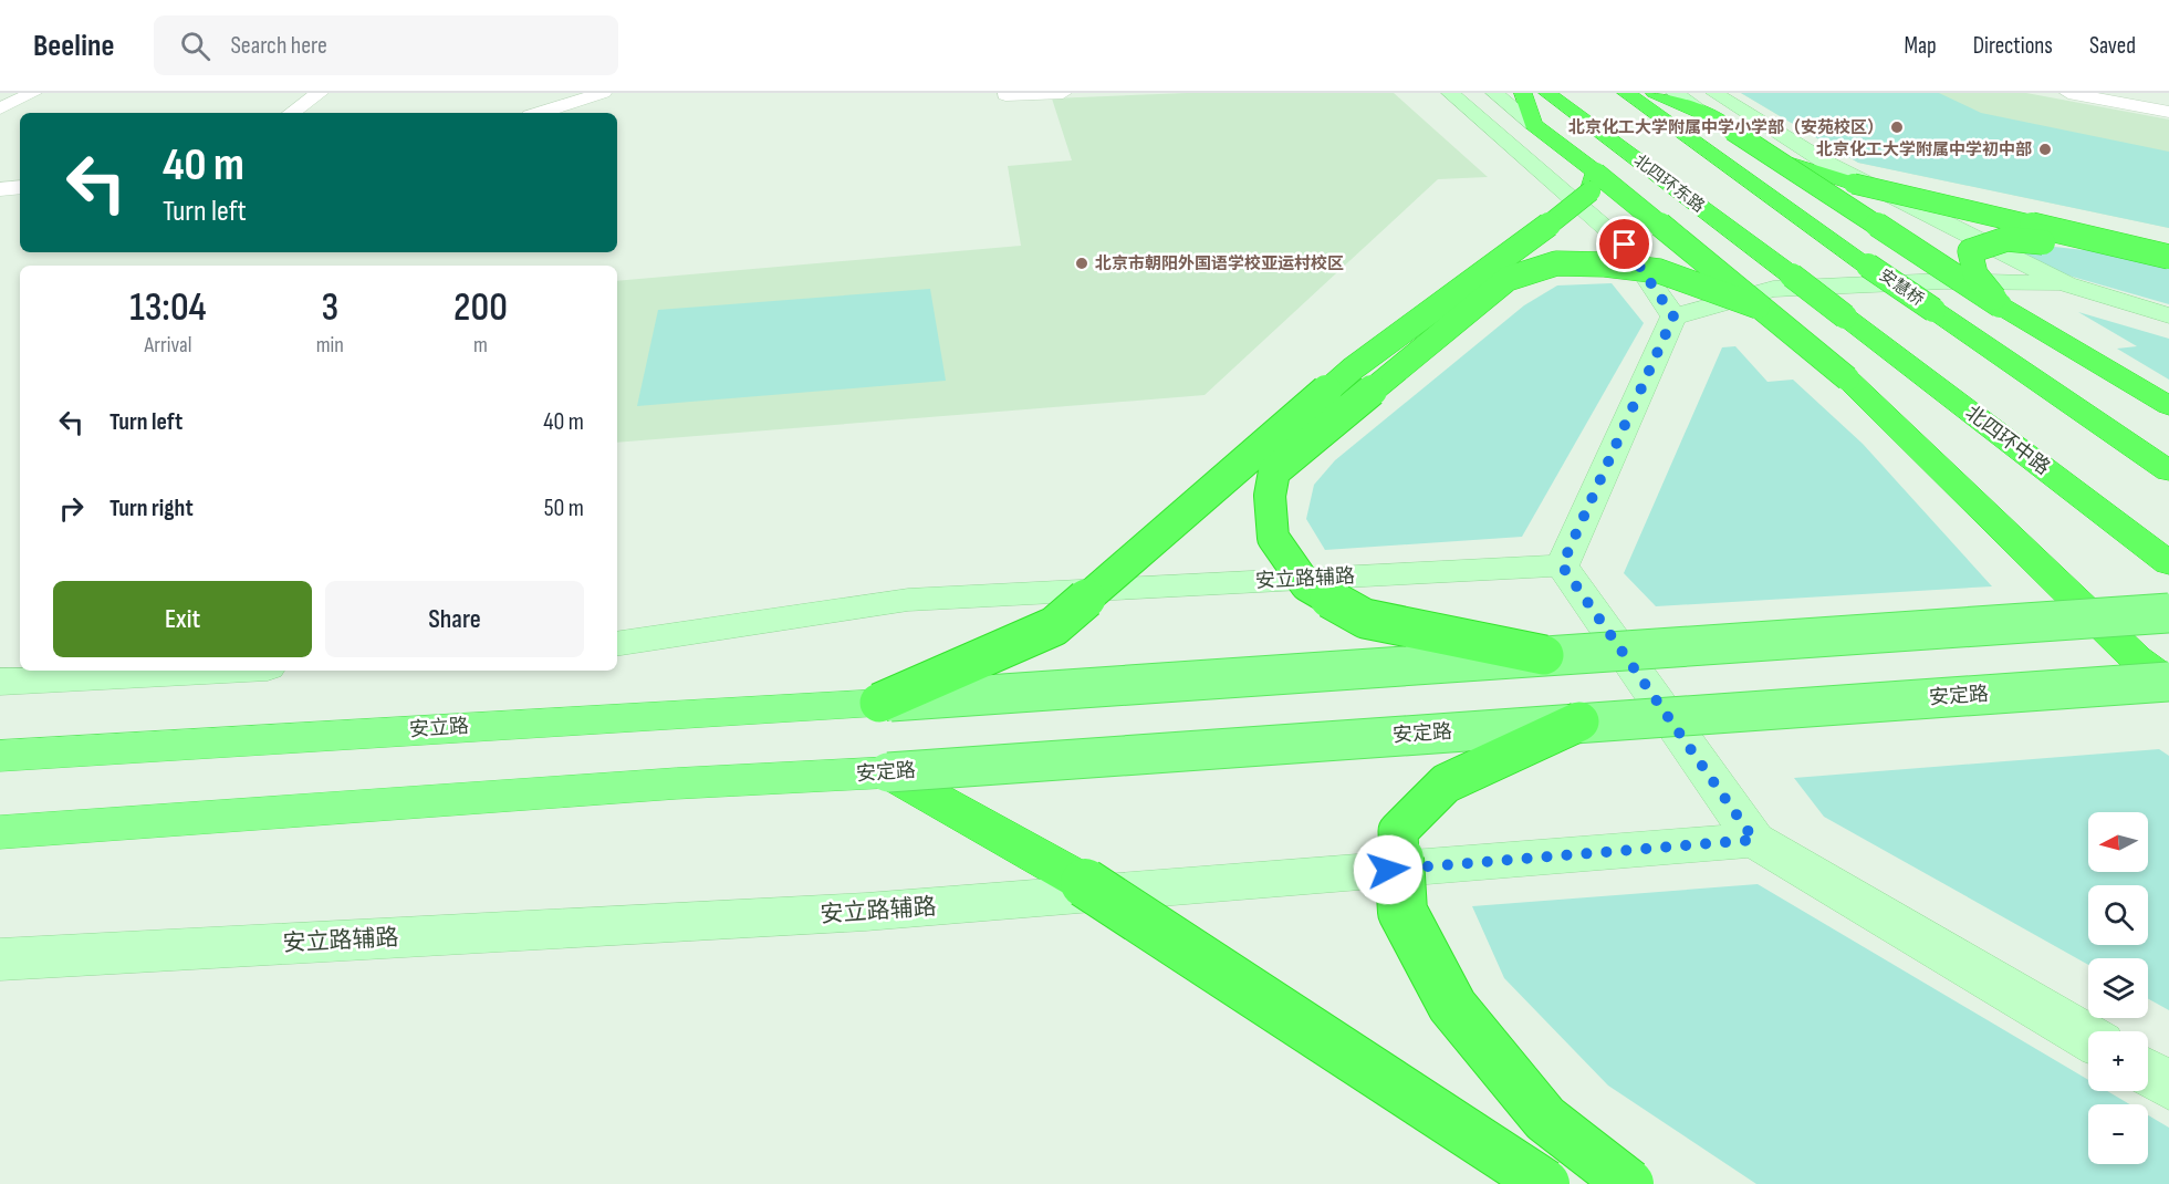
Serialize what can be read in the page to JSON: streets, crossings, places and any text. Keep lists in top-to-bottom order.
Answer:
{
  "streets": {
    "highway": ["北四环东路", "安慧桥", "北四环中路"],
    "main road": ["安定路", "安立路"],
    "street": ["安立路辅路"]
  },
  "crossings": [
    ["北四环东路", "北四环中路"]
  ],
  "places": ["北京化工大学附属中学小学部（安苑校区）", "北京化工大学附属中学初中部", "北京市朝阳外国语学校亚运村校区"],
  "north": "left",
  "page": {
    "header": "Beeline",
    "search": "Search here",
    "nav": ["Map", "Directions", "Saved"],
    "turn": ["40 m", "Turn left"],
    "eta": [
      "13:04",
      "Arrival",
      "3",
      "min",
      "200",
      "m"
    ],
    "list": [
      {
        "name": "Turn left",
        "value": "40 m"
      },
      {
        "name": "Turn right",
        "value": "50 m"
      }
    ],
    "buttons": ["Exit", "Share"],
    "map_buttons": ["+", "−"]
  }
}
